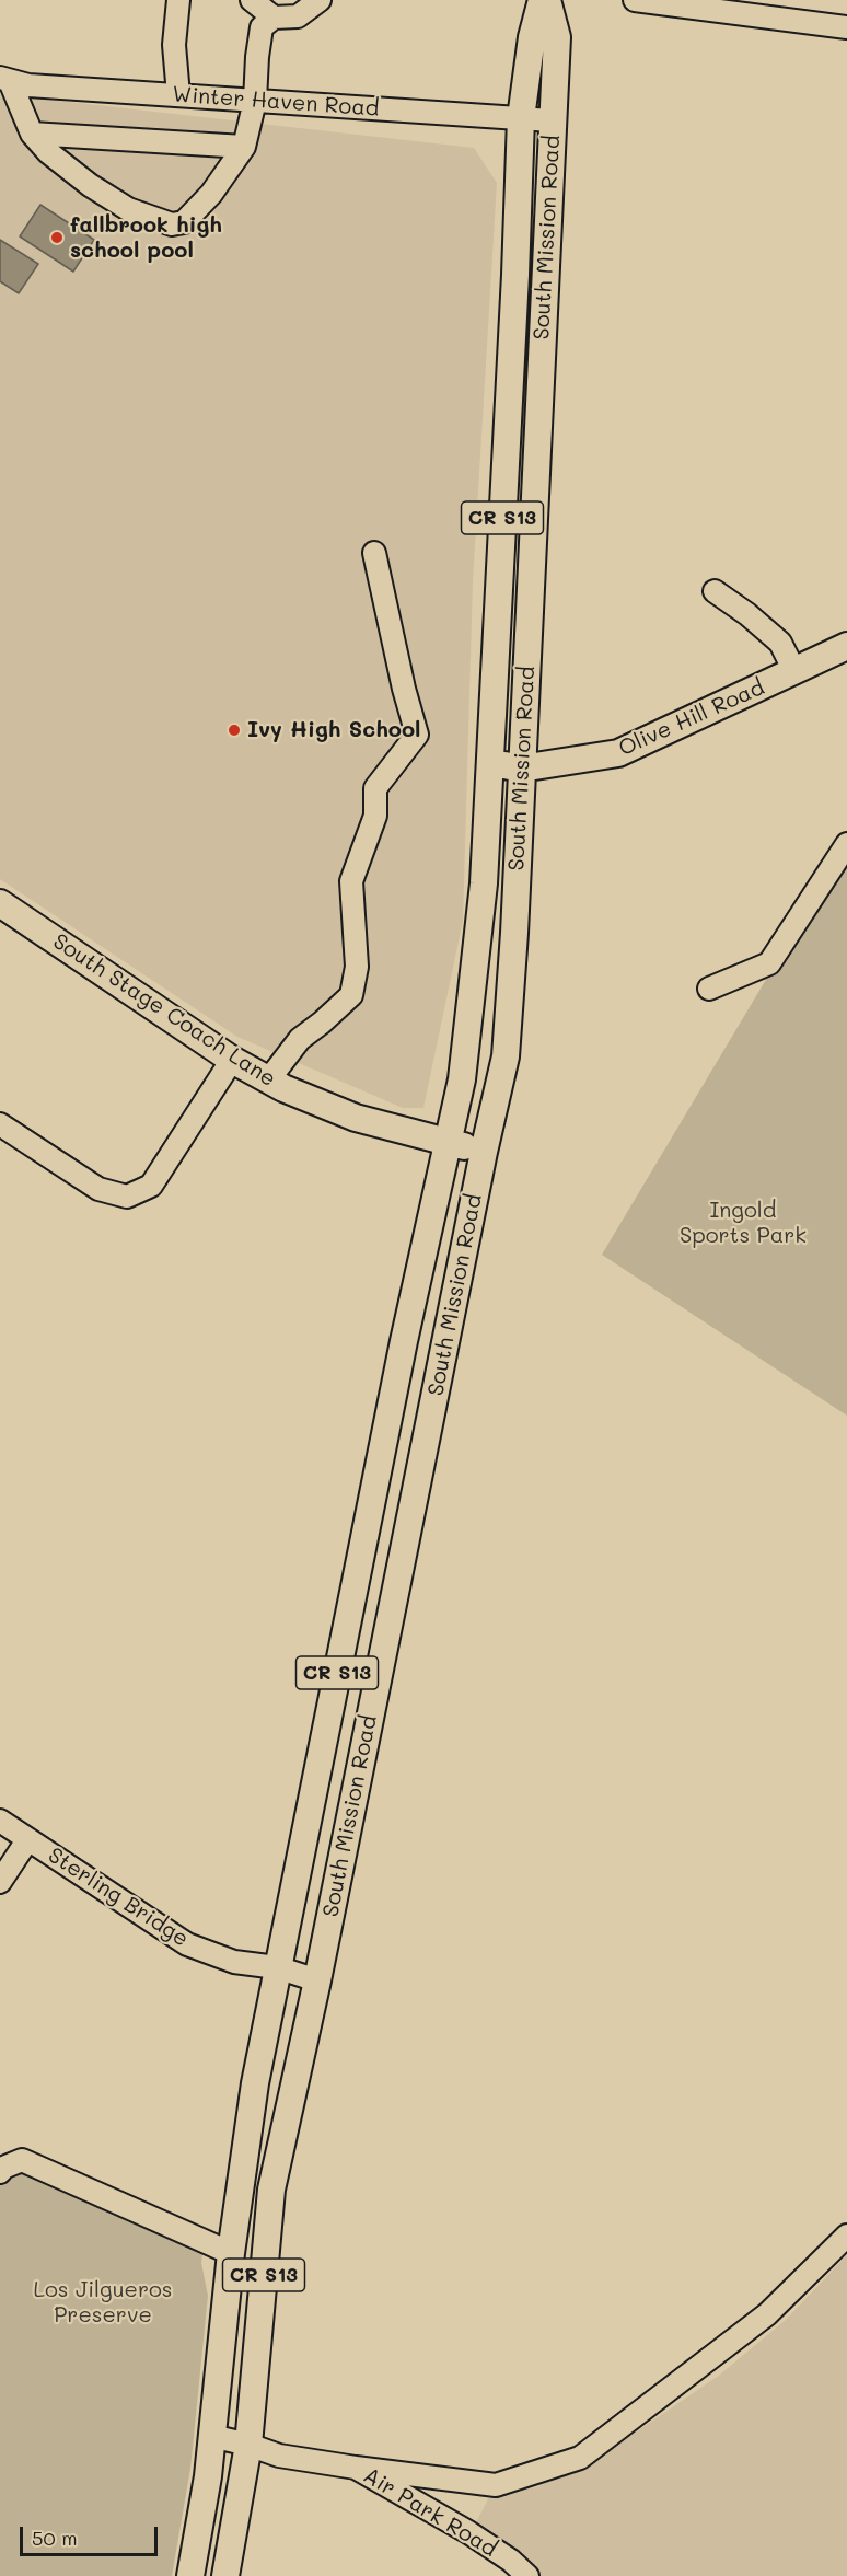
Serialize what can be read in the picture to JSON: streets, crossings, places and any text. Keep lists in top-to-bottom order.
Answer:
{
  "streets": {
    "main road": [
      "South Mission Road",
      "CR S13",
      "Olive Hill Road",
      "South Stage Coach Lane"
    ],
    "street": ["Winter Haven Road", "Sterling Bridge", "Air Park Road"]
  },
  "crossings": [
    ["Winter Haven Road", "South Mission Road"],
    ["South Mission Road", "Olive Hill Road"],
    ["South Mission Road", "South Stage Coach Lane"],
    ["South Mission Road", "Sterling Bridge"],
    ["South Mission Road", "Air Park Road"]
  ],
  "parks": ["Ingold Sports Park", "Los Jilgueros Preserve"],
  "places": ["fallbrook high school pool", "Ivy High School"],
  "scale_bar": "50 m"
}
